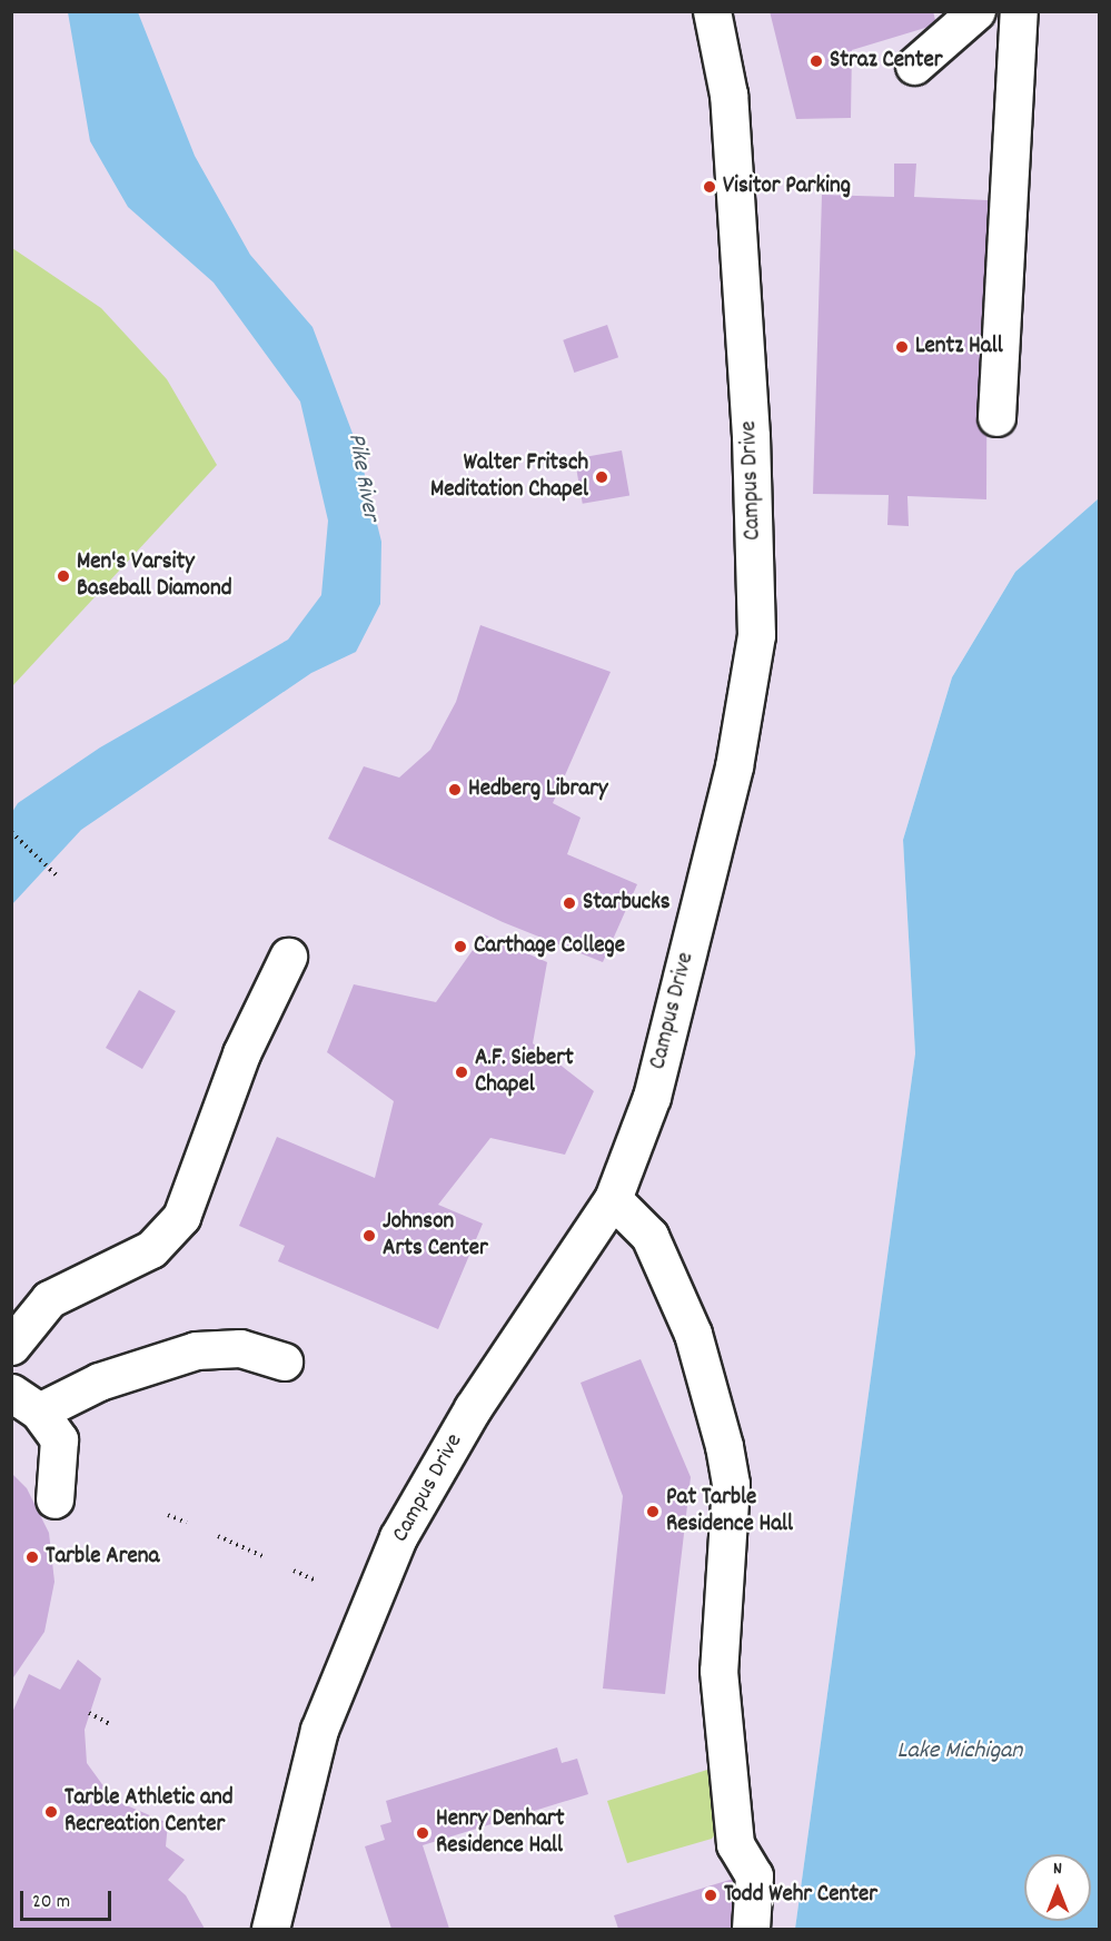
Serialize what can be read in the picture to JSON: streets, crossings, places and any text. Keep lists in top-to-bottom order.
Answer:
{
  "streets": {
    "street": ["Campus Drive"]
  },
  "water": ["Pike River", "Lake Michigan"],
  "places": [
    "Straz Center",
    "Visitor Parking",
    "Lentz Hall",
    "Walter Fritsch Meditation Chapel",
    "Men's Varsity Baseball Diamond",
    "Hedberg Library",
    "Starbucks",
    "Carthage College",
    "A.F. Siebert Chapel",
    "Johnson Arts Center",
    "Pat Tarble Residence Hall",
    "Tarble Arena",
    "Tarble Athletic and Recreation Center",
    "Henry Denhart Residence Hall",
    "Todd Wehr Center"
  ],
  "scale_bar": "20 m",
  "north": "top"
}
